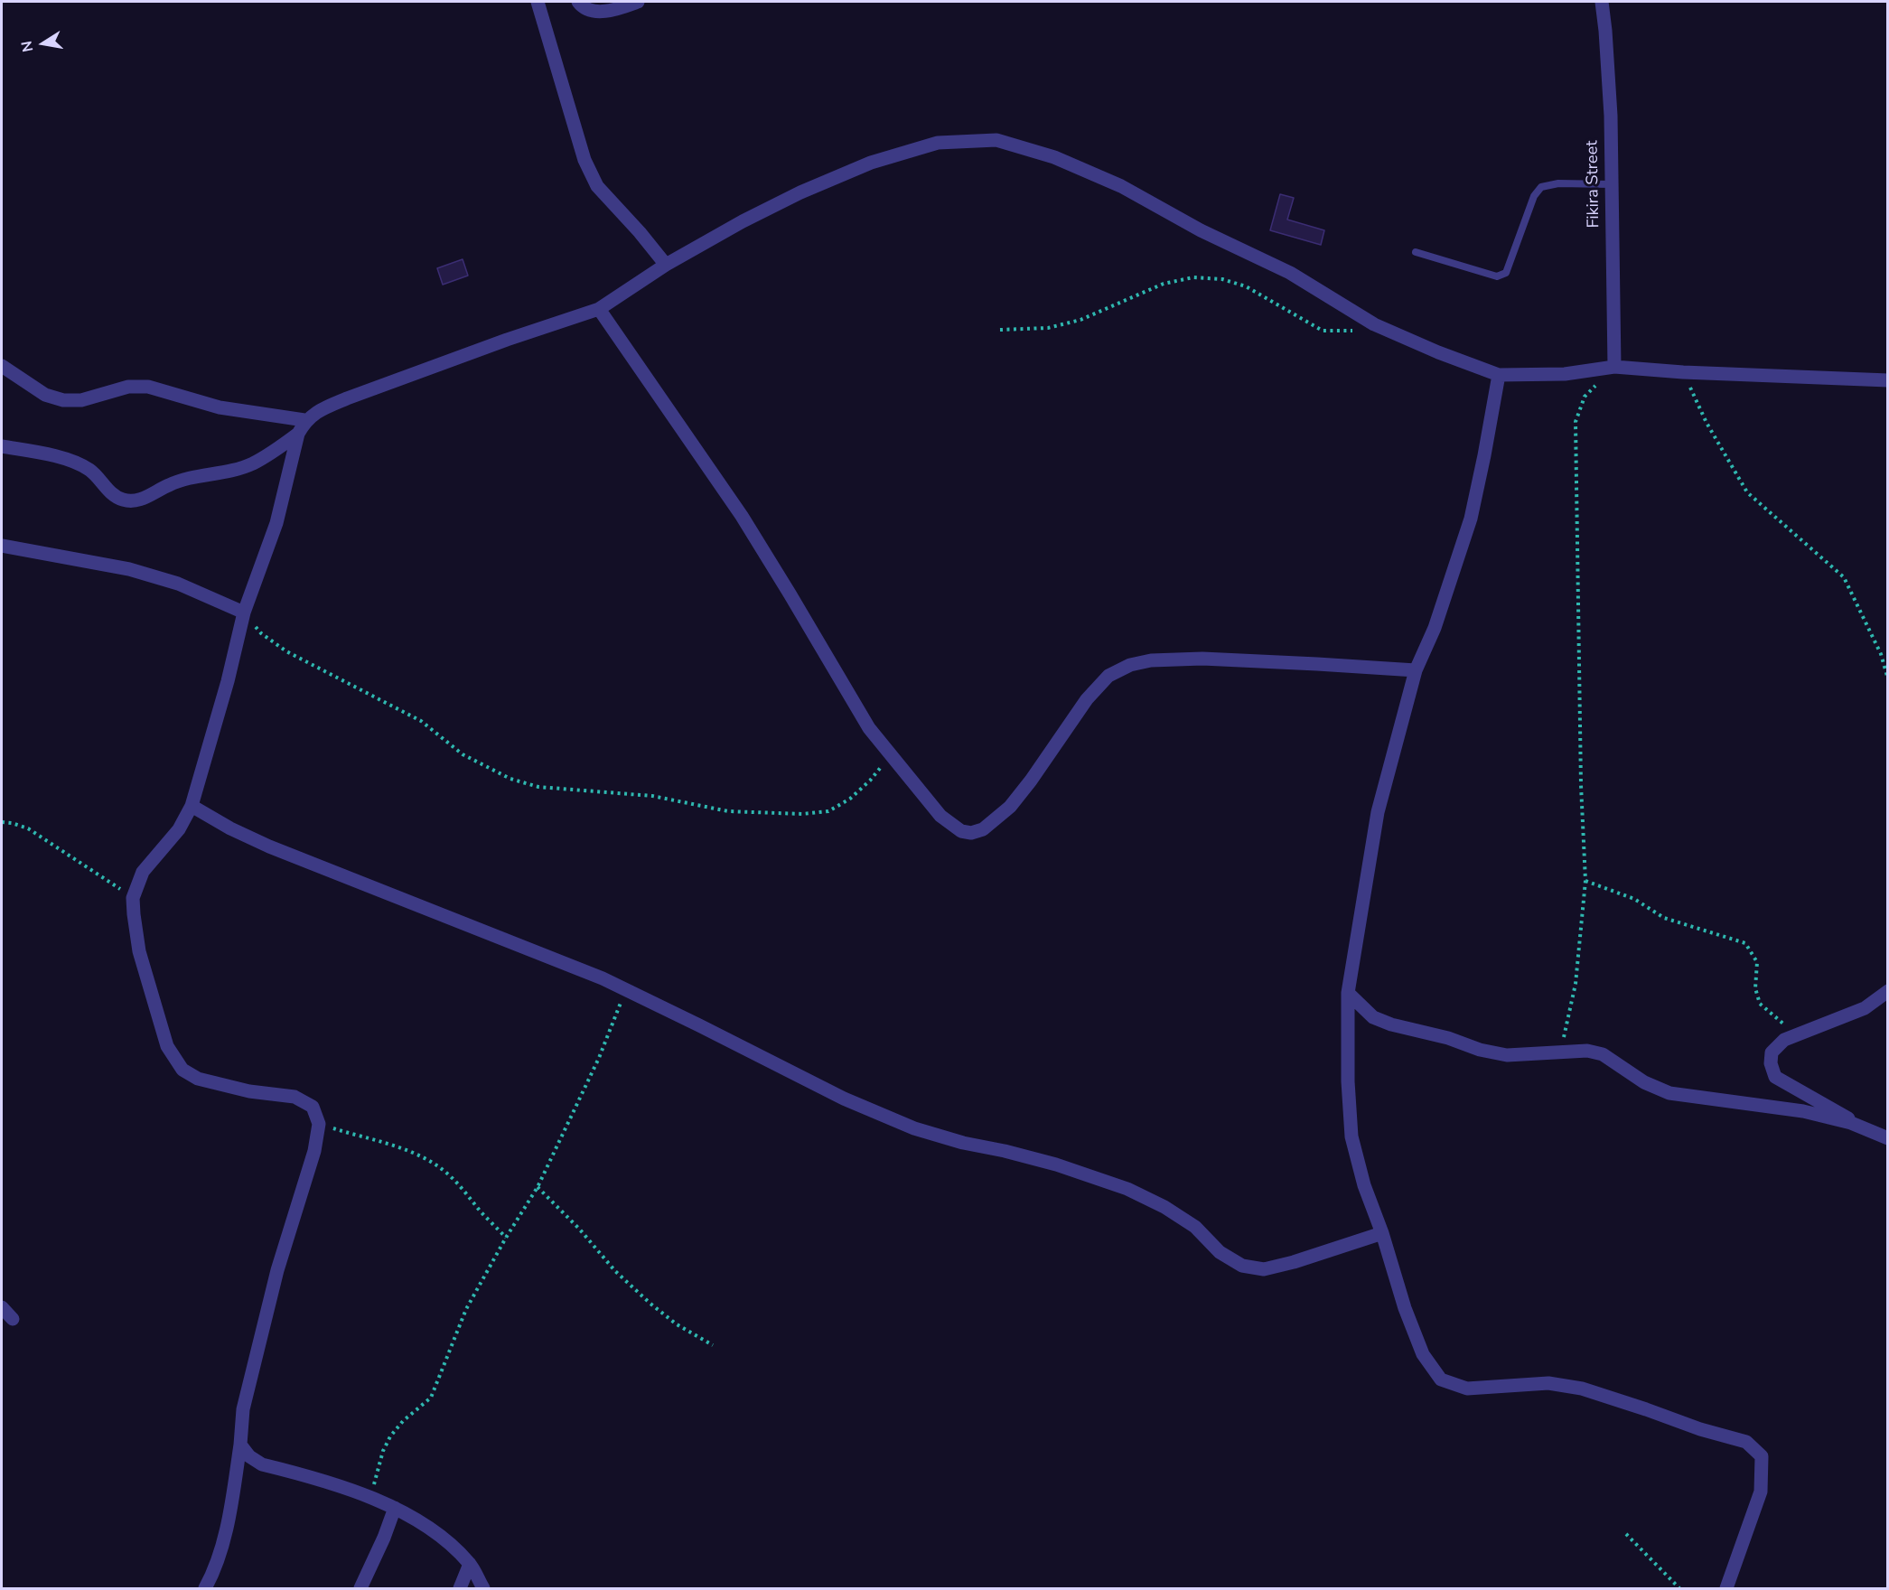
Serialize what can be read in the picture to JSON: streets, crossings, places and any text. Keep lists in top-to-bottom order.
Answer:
{
  "streets": {
    "street": ["Fikira Street"]
  },
  "north": "left"
}
